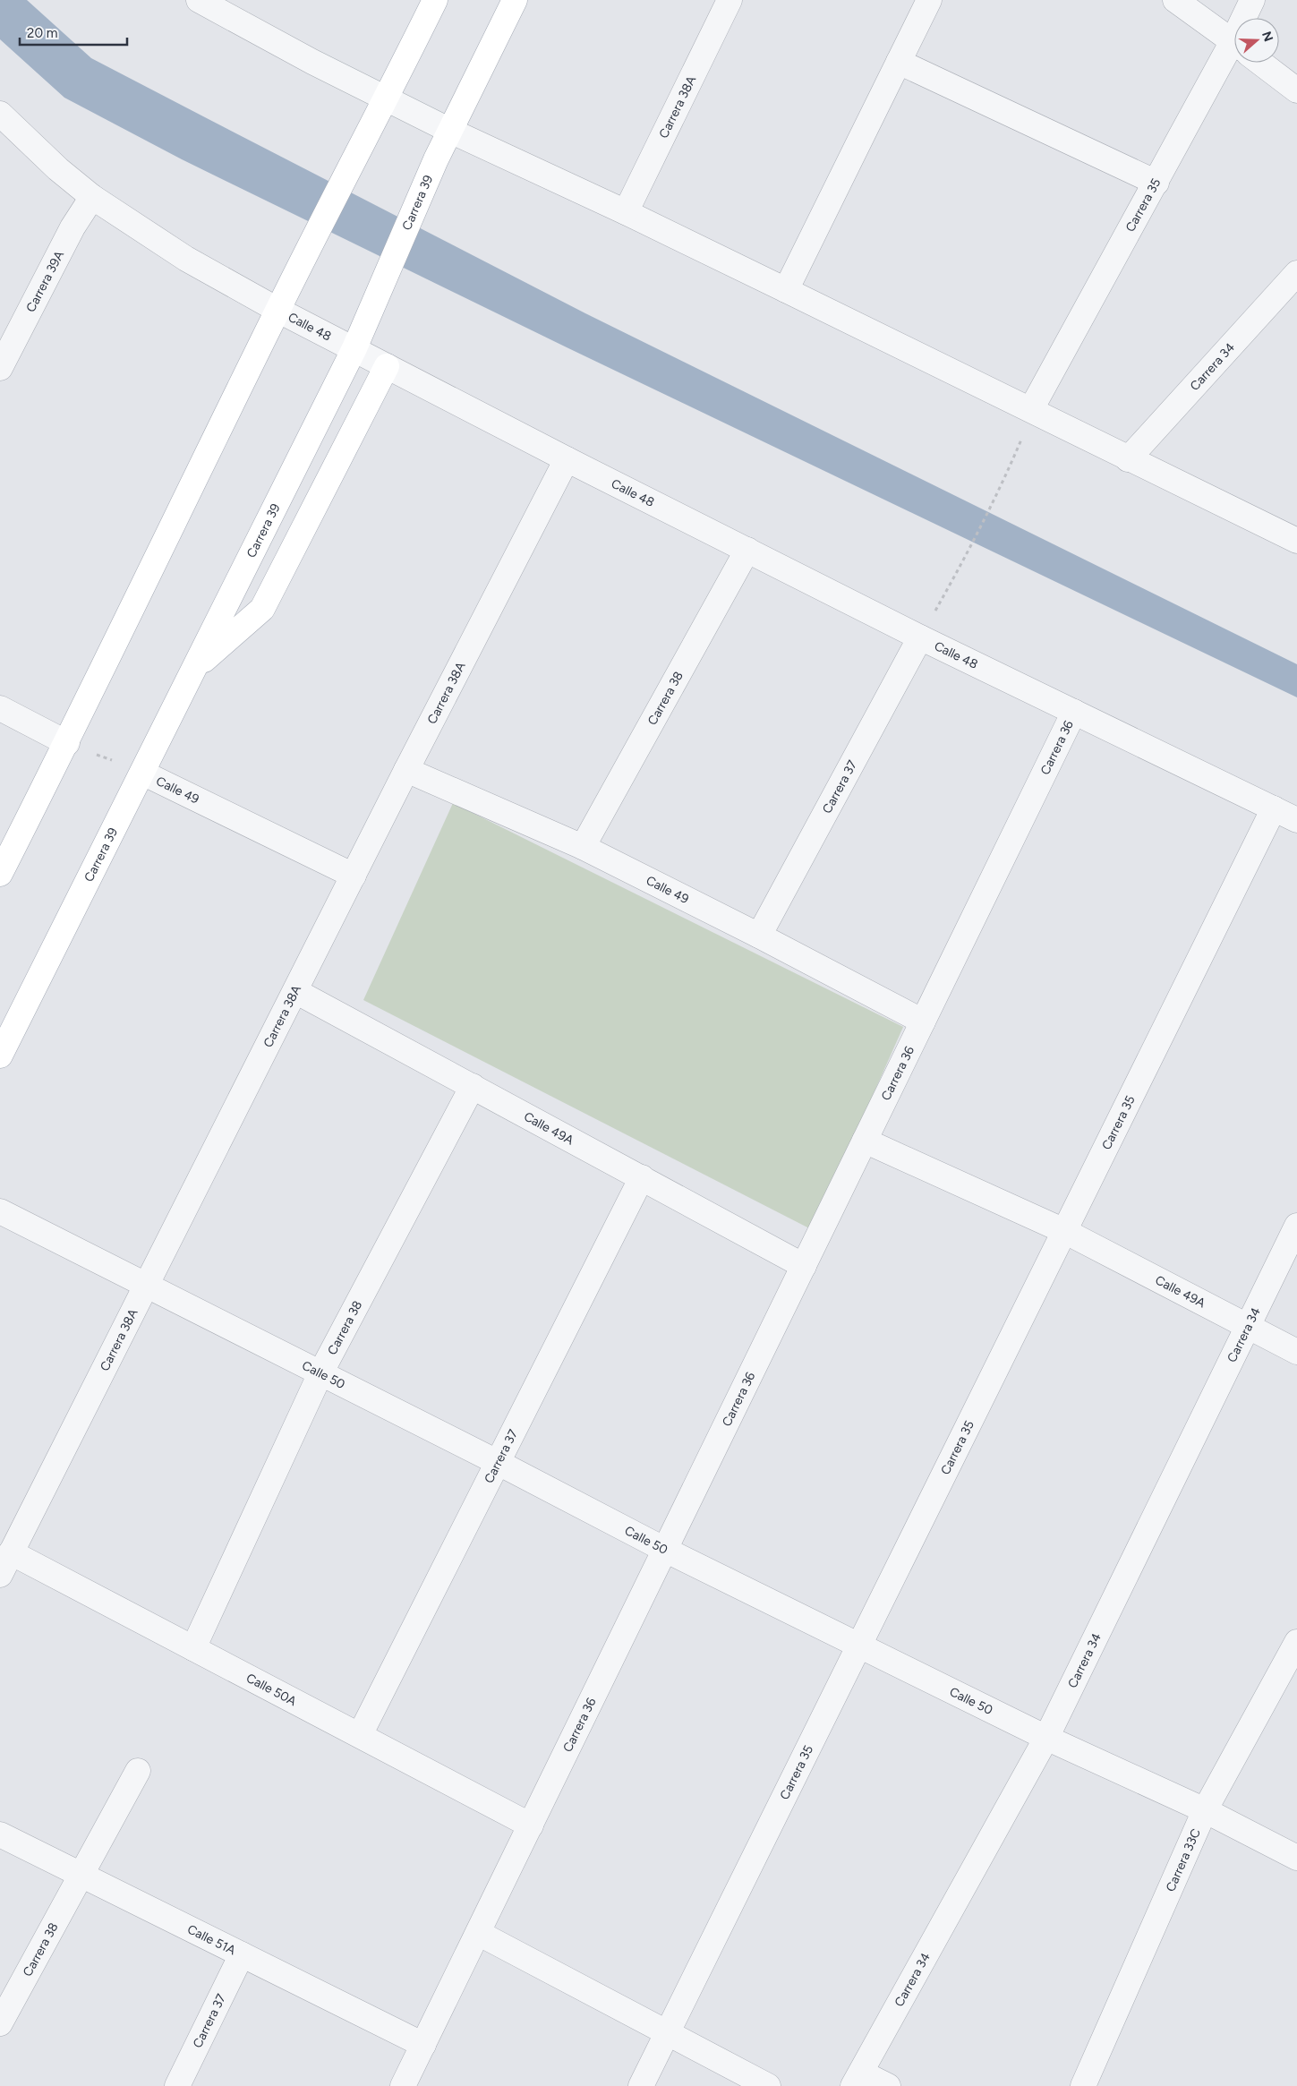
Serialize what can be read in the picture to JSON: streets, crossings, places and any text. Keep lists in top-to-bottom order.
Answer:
{
  "streets": {
    "main road": ["Carrera 39"],
    "street": [
      "Carrera 38A",
      "Carrera 35",
      "Carrera 39A",
      "Calle 48",
      "Carrera 34",
      "Carrera 38",
      "Carrera 36",
      "Carrera 37",
      "Calle 49",
      "Calle 49A",
      "Calle 50",
      "Calle 50A",
      "Carrera 33C",
      "Calle 51A"
    ]
  },
  "crossings": [
    ["Carrera 38A", "Calle 48"],
    ["Carrera 38A", "Calle 49"],
    ["Carrera 38A", "Calle 49A"],
    ["Carrera 38A", "Calle 50"],
    ["Carrera 38A", "Calle 50A"],
    ["Carrera 39", "Calle 48"],
    ["Carrera 39", "Calle 49"],
    ["Carrera 35", "Calle 48"],
    ["Carrera 35", "Calle 49A"],
    ["Carrera 35", "Calle 50"],
    ["Carrera 39A", "Calle 48"],
    ["Calle 48", "Carrera 38"],
    ["Calle 48", "Carrera 36"],
    ["Calle 48", "Carrera 37"],
    ["Carrera 34", "Calle 49A"],
    ["Carrera 34", "Calle 50"],
    ["Carrera 38", "Calle 49"],
    ["Carrera 38", "Calle 49A"],
    ["Carrera 38", "Calle 50"],
    ["Carrera 38", "Calle 50A"],
    ["Carrera 38", "Calle 51A"],
    ["Carrera 36", "Calle 49"],
    ["Carrera 36", "Calle 49A"],
    ["Carrera 36", "Calle 50"],
    ["Carrera 36", "Calle 50A"],
    ["Carrera 36", "Calle 51A"],
    ["Carrera 37", "Calle 49"],
    ["Carrera 37", "Calle 49A"],
    ["Carrera 37", "Calle 50"],
    ["Carrera 37", "Calle 50A"],
    ["Carrera 37", "Calle 51A"],
    ["Calle 50", "Carrera 33C"]
  ],
  "scale_bar": "20 m",
  "north": "right"
}
